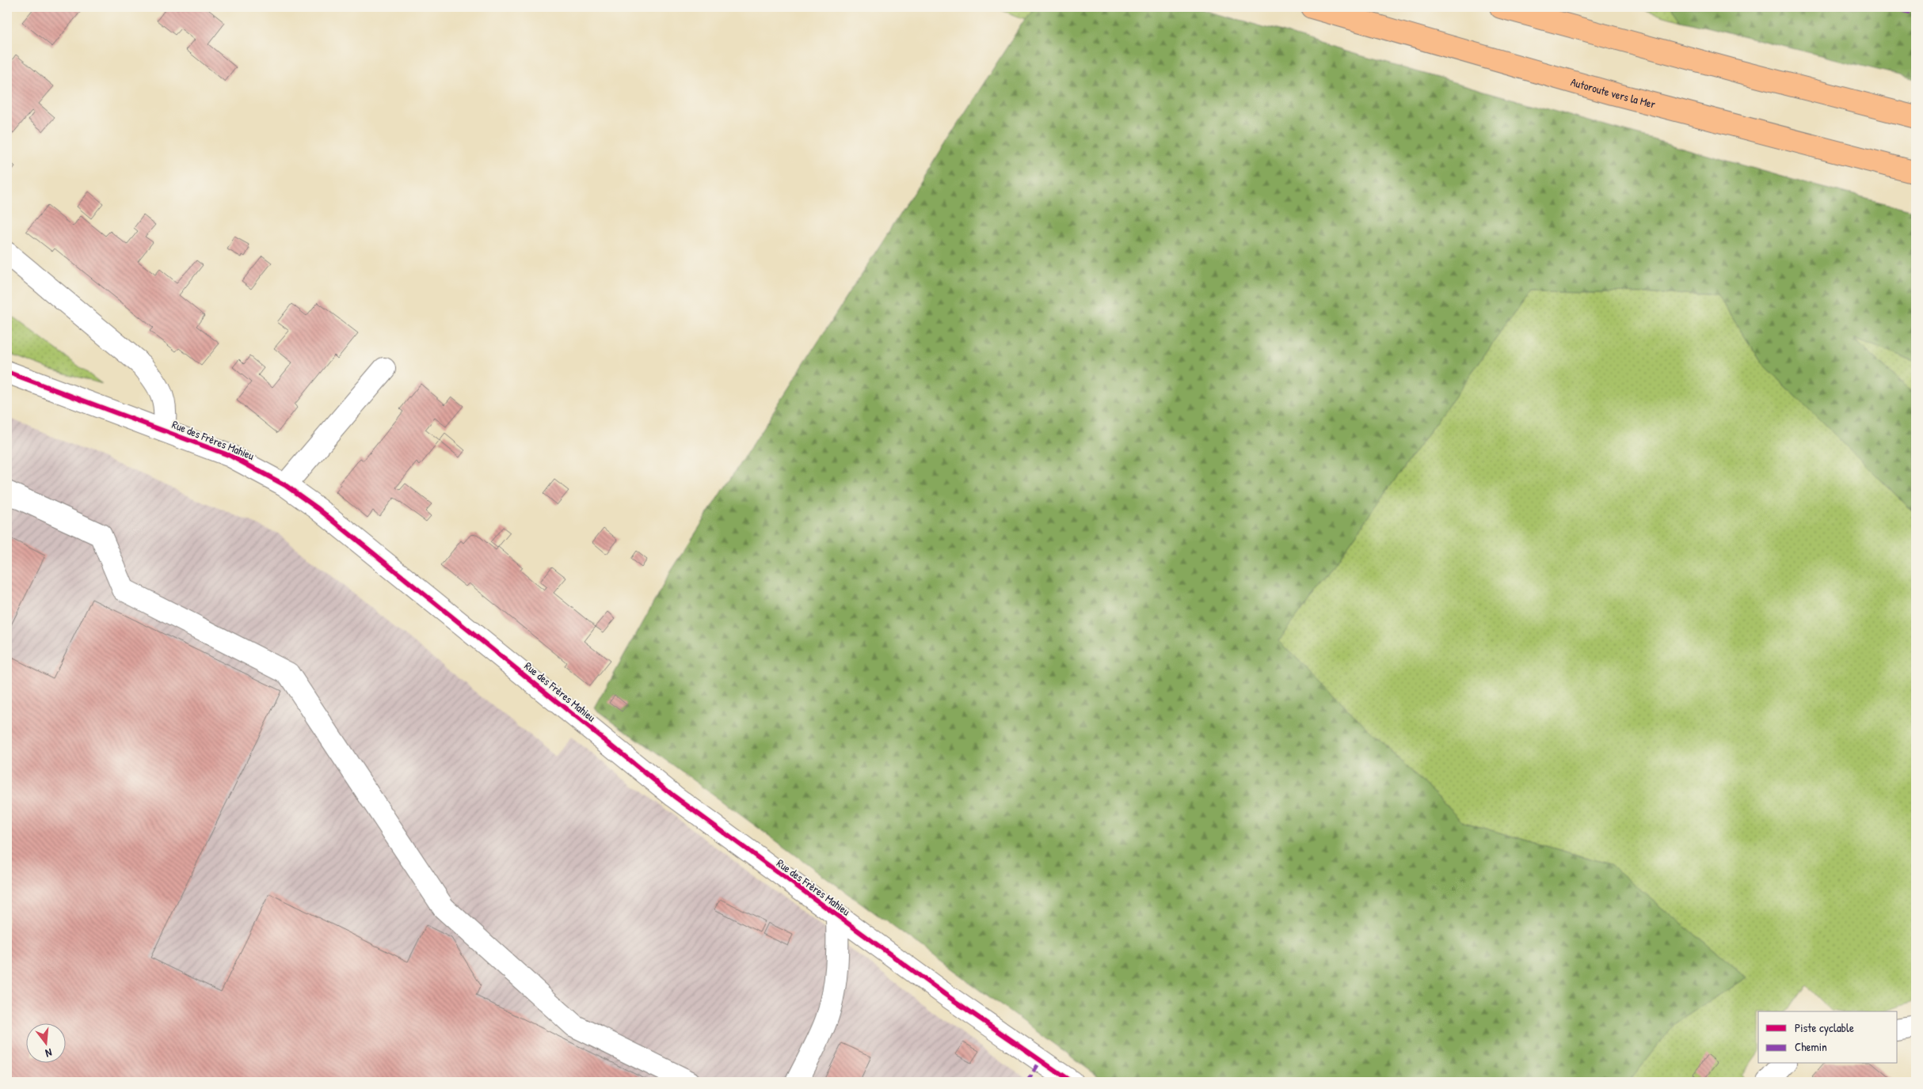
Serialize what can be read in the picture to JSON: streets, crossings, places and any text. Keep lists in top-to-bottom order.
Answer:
{
  "streets": {
    "highway": ["Autoroute vers la Mer"],
    "street": ["Rue des Frères Mahieu"]
  },
  "legend": ["Piste cyclable", "Chemin"],
  "north": "bottom"
}
